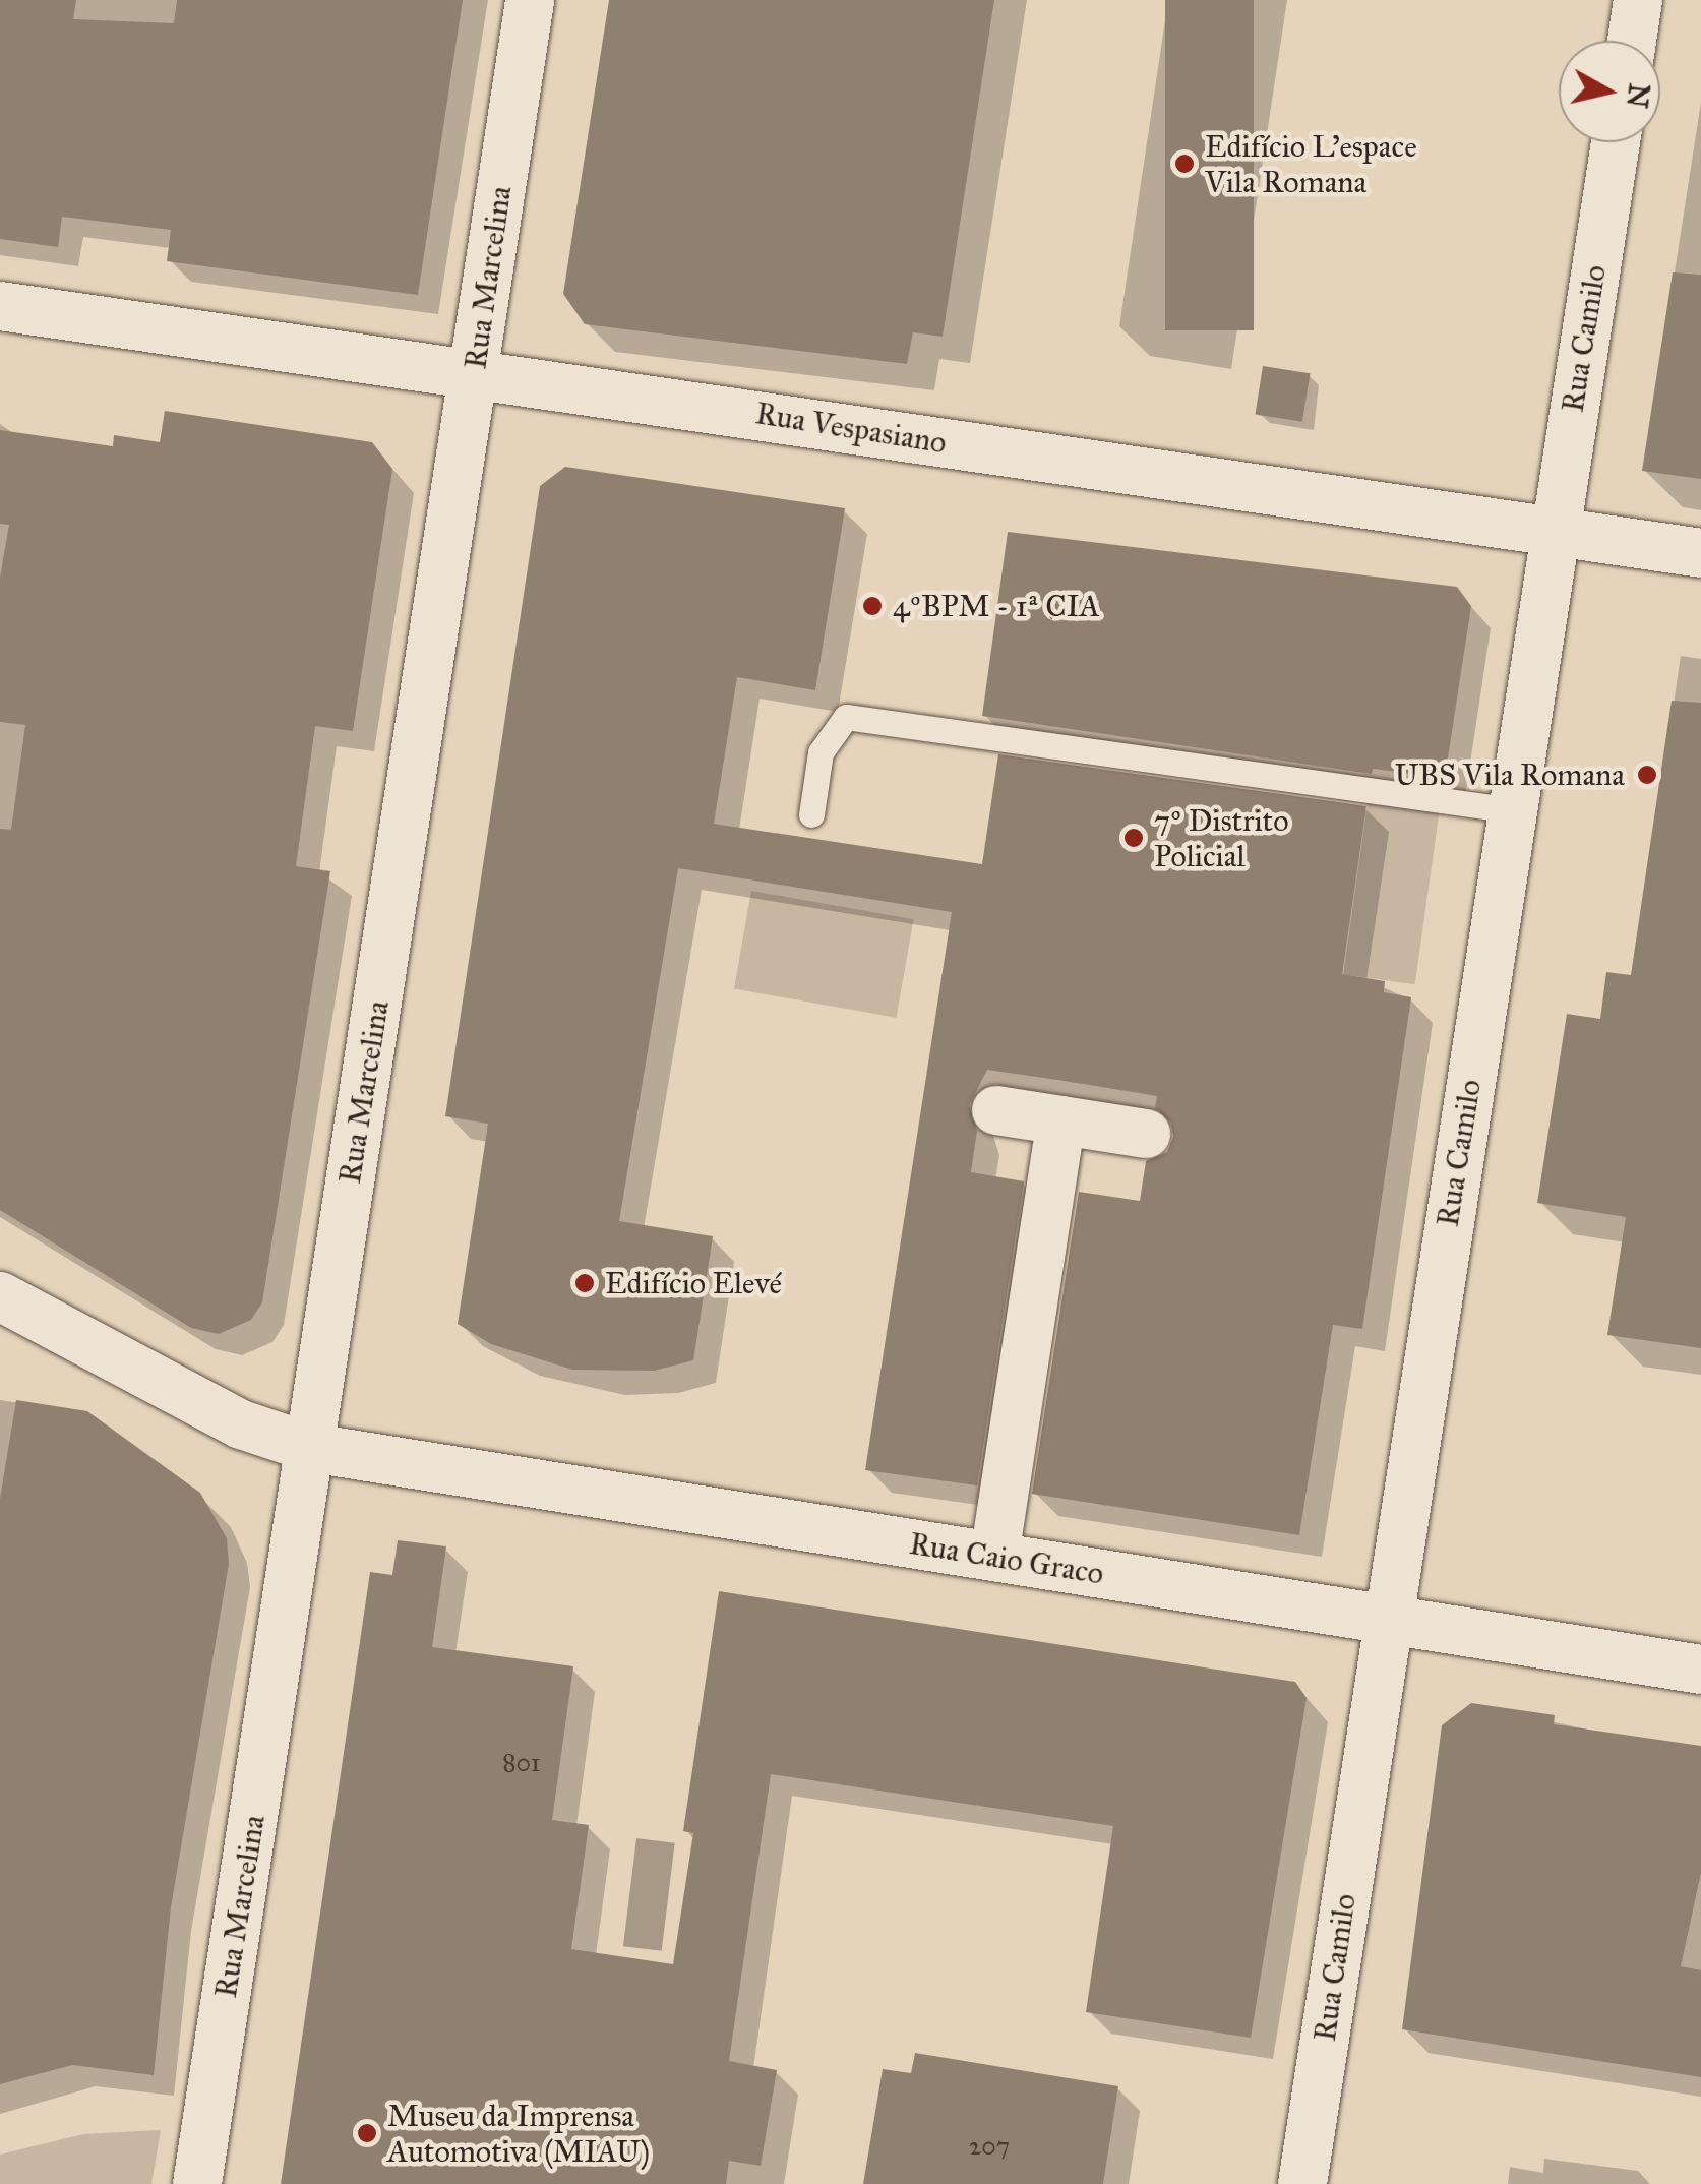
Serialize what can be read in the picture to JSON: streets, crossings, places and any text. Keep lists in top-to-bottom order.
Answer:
{
  "streets": {
    "street": [
      "Rua Marcelina",
      "Rua Camilo",
      "Rua Vespasiano",
      "Rua Caio Graco"
    ]
  },
  "crossings": [
    ["Rua Marcelina", "Rua Vespasiano"],
    ["Rua Marcelina", "Rua Caio Graco"],
    ["Rua Camilo", "Rua Vespasiano"],
    ["Rua Camilo", "Rua Caio Graco"]
  ],
  "places": [
    "Edifício L'espace Vila Romana",
    "4ºBPM - 1ª CIA",
    "UBS Vila Romana",
    "7º Distrito Policial",
    "Edifício Elevé",
    "Museu da Imprensa Automotiva (MIAU)"
  ],
  "house_numbers": ["801", "207"],
  "north": "right"
}
